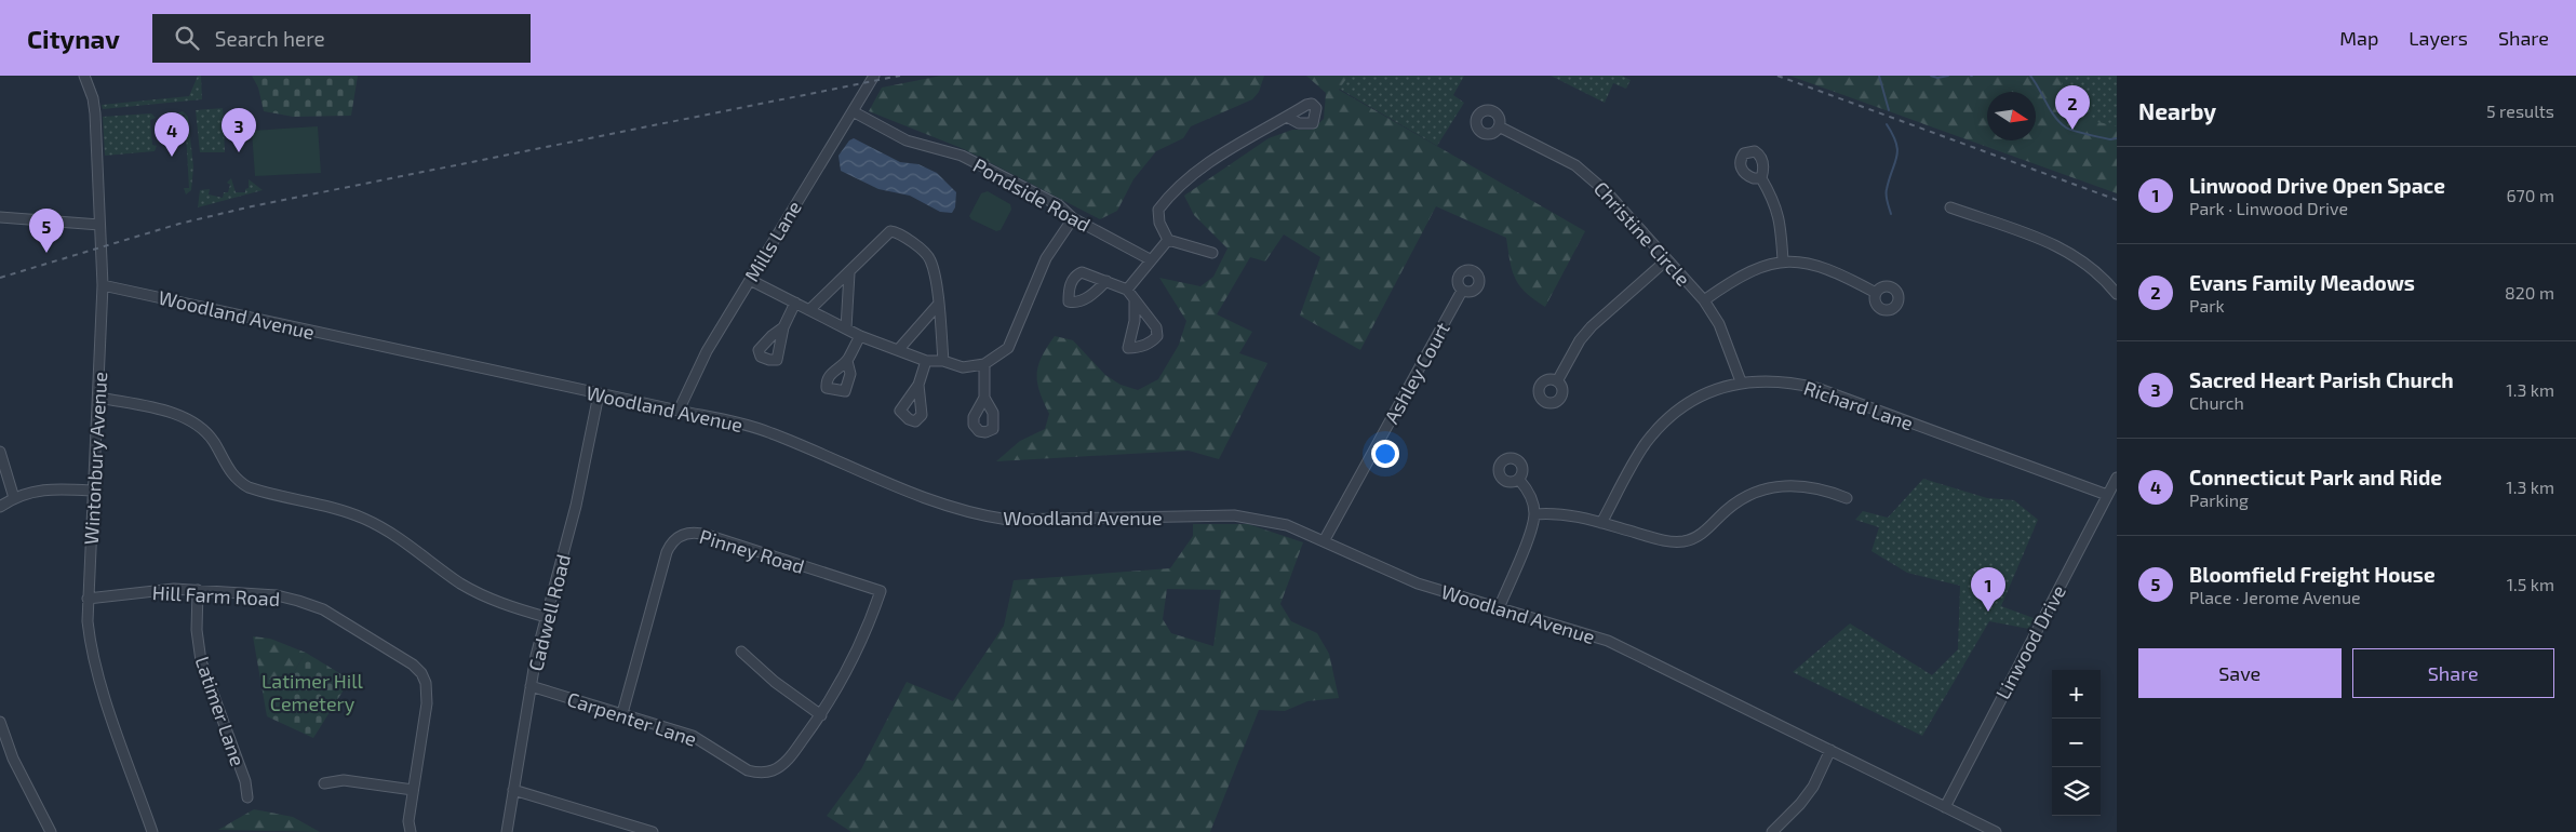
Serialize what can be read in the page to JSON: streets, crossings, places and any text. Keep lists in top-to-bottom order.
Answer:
{
  "streets": {
    "street": [
      "Pondside Road",
      "Christine Circle",
      "Mills Lane",
      "Woodland Avenue",
      "Ashley Court",
      "Richard Lane",
      "Wintonbury Avenue",
      "Pinney Road",
      "Hill Farm Road",
      "Cadwell Road",
      "Linwood Drive",
      "Latimer Lane",
      "Carpenter Lane"
    ]
  },
  "crossings": [
    ["Pondside Road", "Mills Lane"],
    ["Christine Circle", "Richard Lane"],
    ["Mills Lane", "Woodland Avenue"],
    ["Woodland Avenue", "Ashley Court"],
    ["Woodland Avenue", "Wintonbury Avenue"],
    ["Woodland Avenue", "Cadwell Road"],
    ["Woodland Avenue", "Linwood Drive"],
    ["Richard Lane", "Linwood Drive"],
    ["Wintonbury Avenue", "Hill Farm Road"],
    ["Pinney Road", "Carpenter Lane"],
    ["Hill Farm Road", "Latimer Lane"],
    ["Cadwell Road", "Carpenter Lane"]
  ],
  "parks": ["Latimer Hill Cemetery"],
  "north": "right",
  "page": {
    "header": "Citynav",
    "search": "Search here",
    "nav": ["Map", "Layers", "Share"],
    "heading": ["Nearby", "5 results"],
    "pins": [
      "2",
      "3",
      "4",
      "5",
      "1"
    ],
    "list": [
      {
        "mark": "1",
        "name": "Linwood Drive Open Space",
        "note": "Park · Linwood Drive",
        "value": "670 m"
      },
      {
        "mark": "2",
        "name": "Evans Family Meadows",
        "note": "Park",
        "value": "820 m"
      },
      {
        "mark": "3",
        "name": "Sacred Heart Parish Church",
        "note": "Church",
        "value": "1.3 km"
      },
      {
        "mark": "4",
        "name": "Connecticut Park and Ride",
        "note": "Parking",
        "value": "1.3 km"
      },
      {
        "mark": "5",
        "name": "Bloomfield Freight House",
        "note": "Place · Jerome Avenue",
        "value": "1.5 km"
      }
    ],
    "buttons": ["Save", "Share"],
    "map_buttons": ["+", "−"]
  }
}
